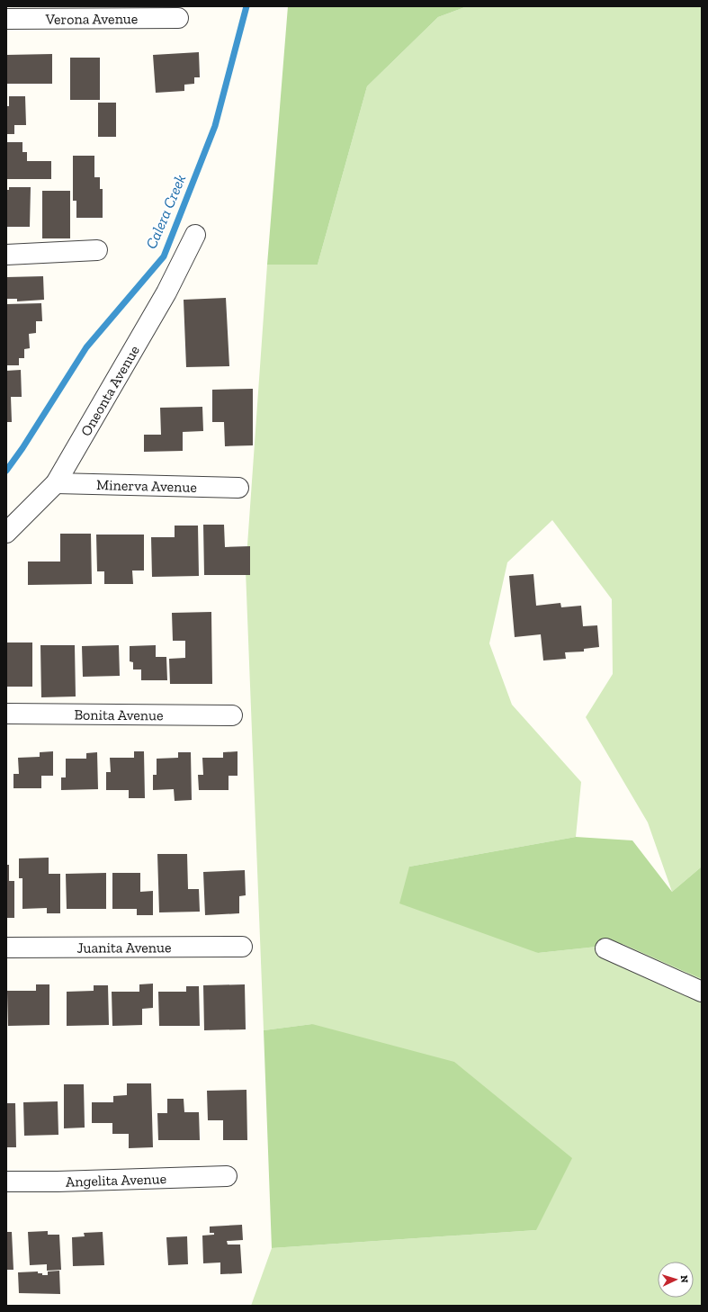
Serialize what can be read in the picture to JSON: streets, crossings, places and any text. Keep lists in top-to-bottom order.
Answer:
{
  "streets": {
    "street": [
      "Verona Avenue",
      "Oneonta Avenue",
      "Minerva Avenue",
      "Bonita Avenue",
      "Juanita Avenue",
      "Angelita Avenue"
    ]
  },
  "crossings": [
    ["Oneonta Avenue", "Minerva Avenue"]
  ],
  "water": ["Calera Creek"],
  "north": "right"
}
